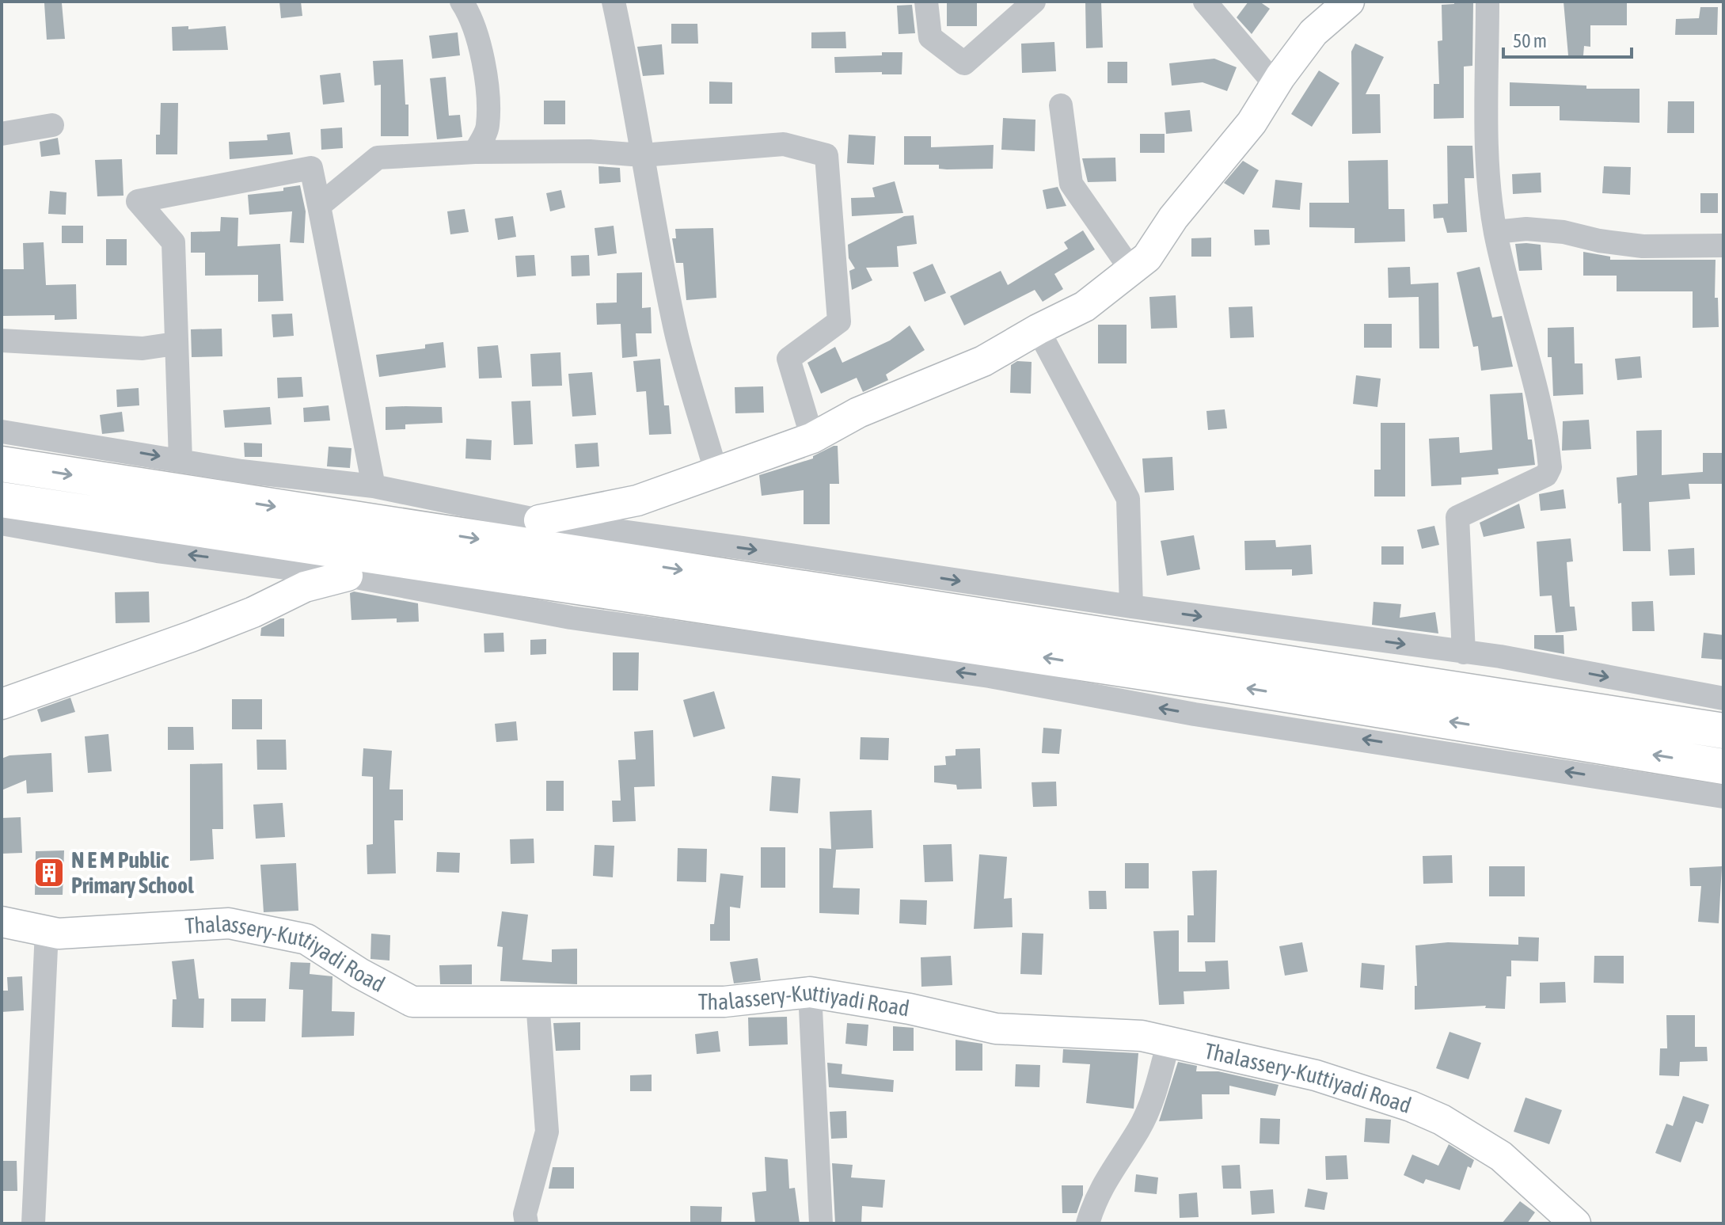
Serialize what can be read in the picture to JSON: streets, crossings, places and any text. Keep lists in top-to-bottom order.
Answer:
{
  "streets": {
    "main road": ["Thalassery-Kuttiyadi Road"]
  },
  "places": {
    "building": ["N E M Public Primary School"]
  },
  "scale_bar": "50 m"
}
